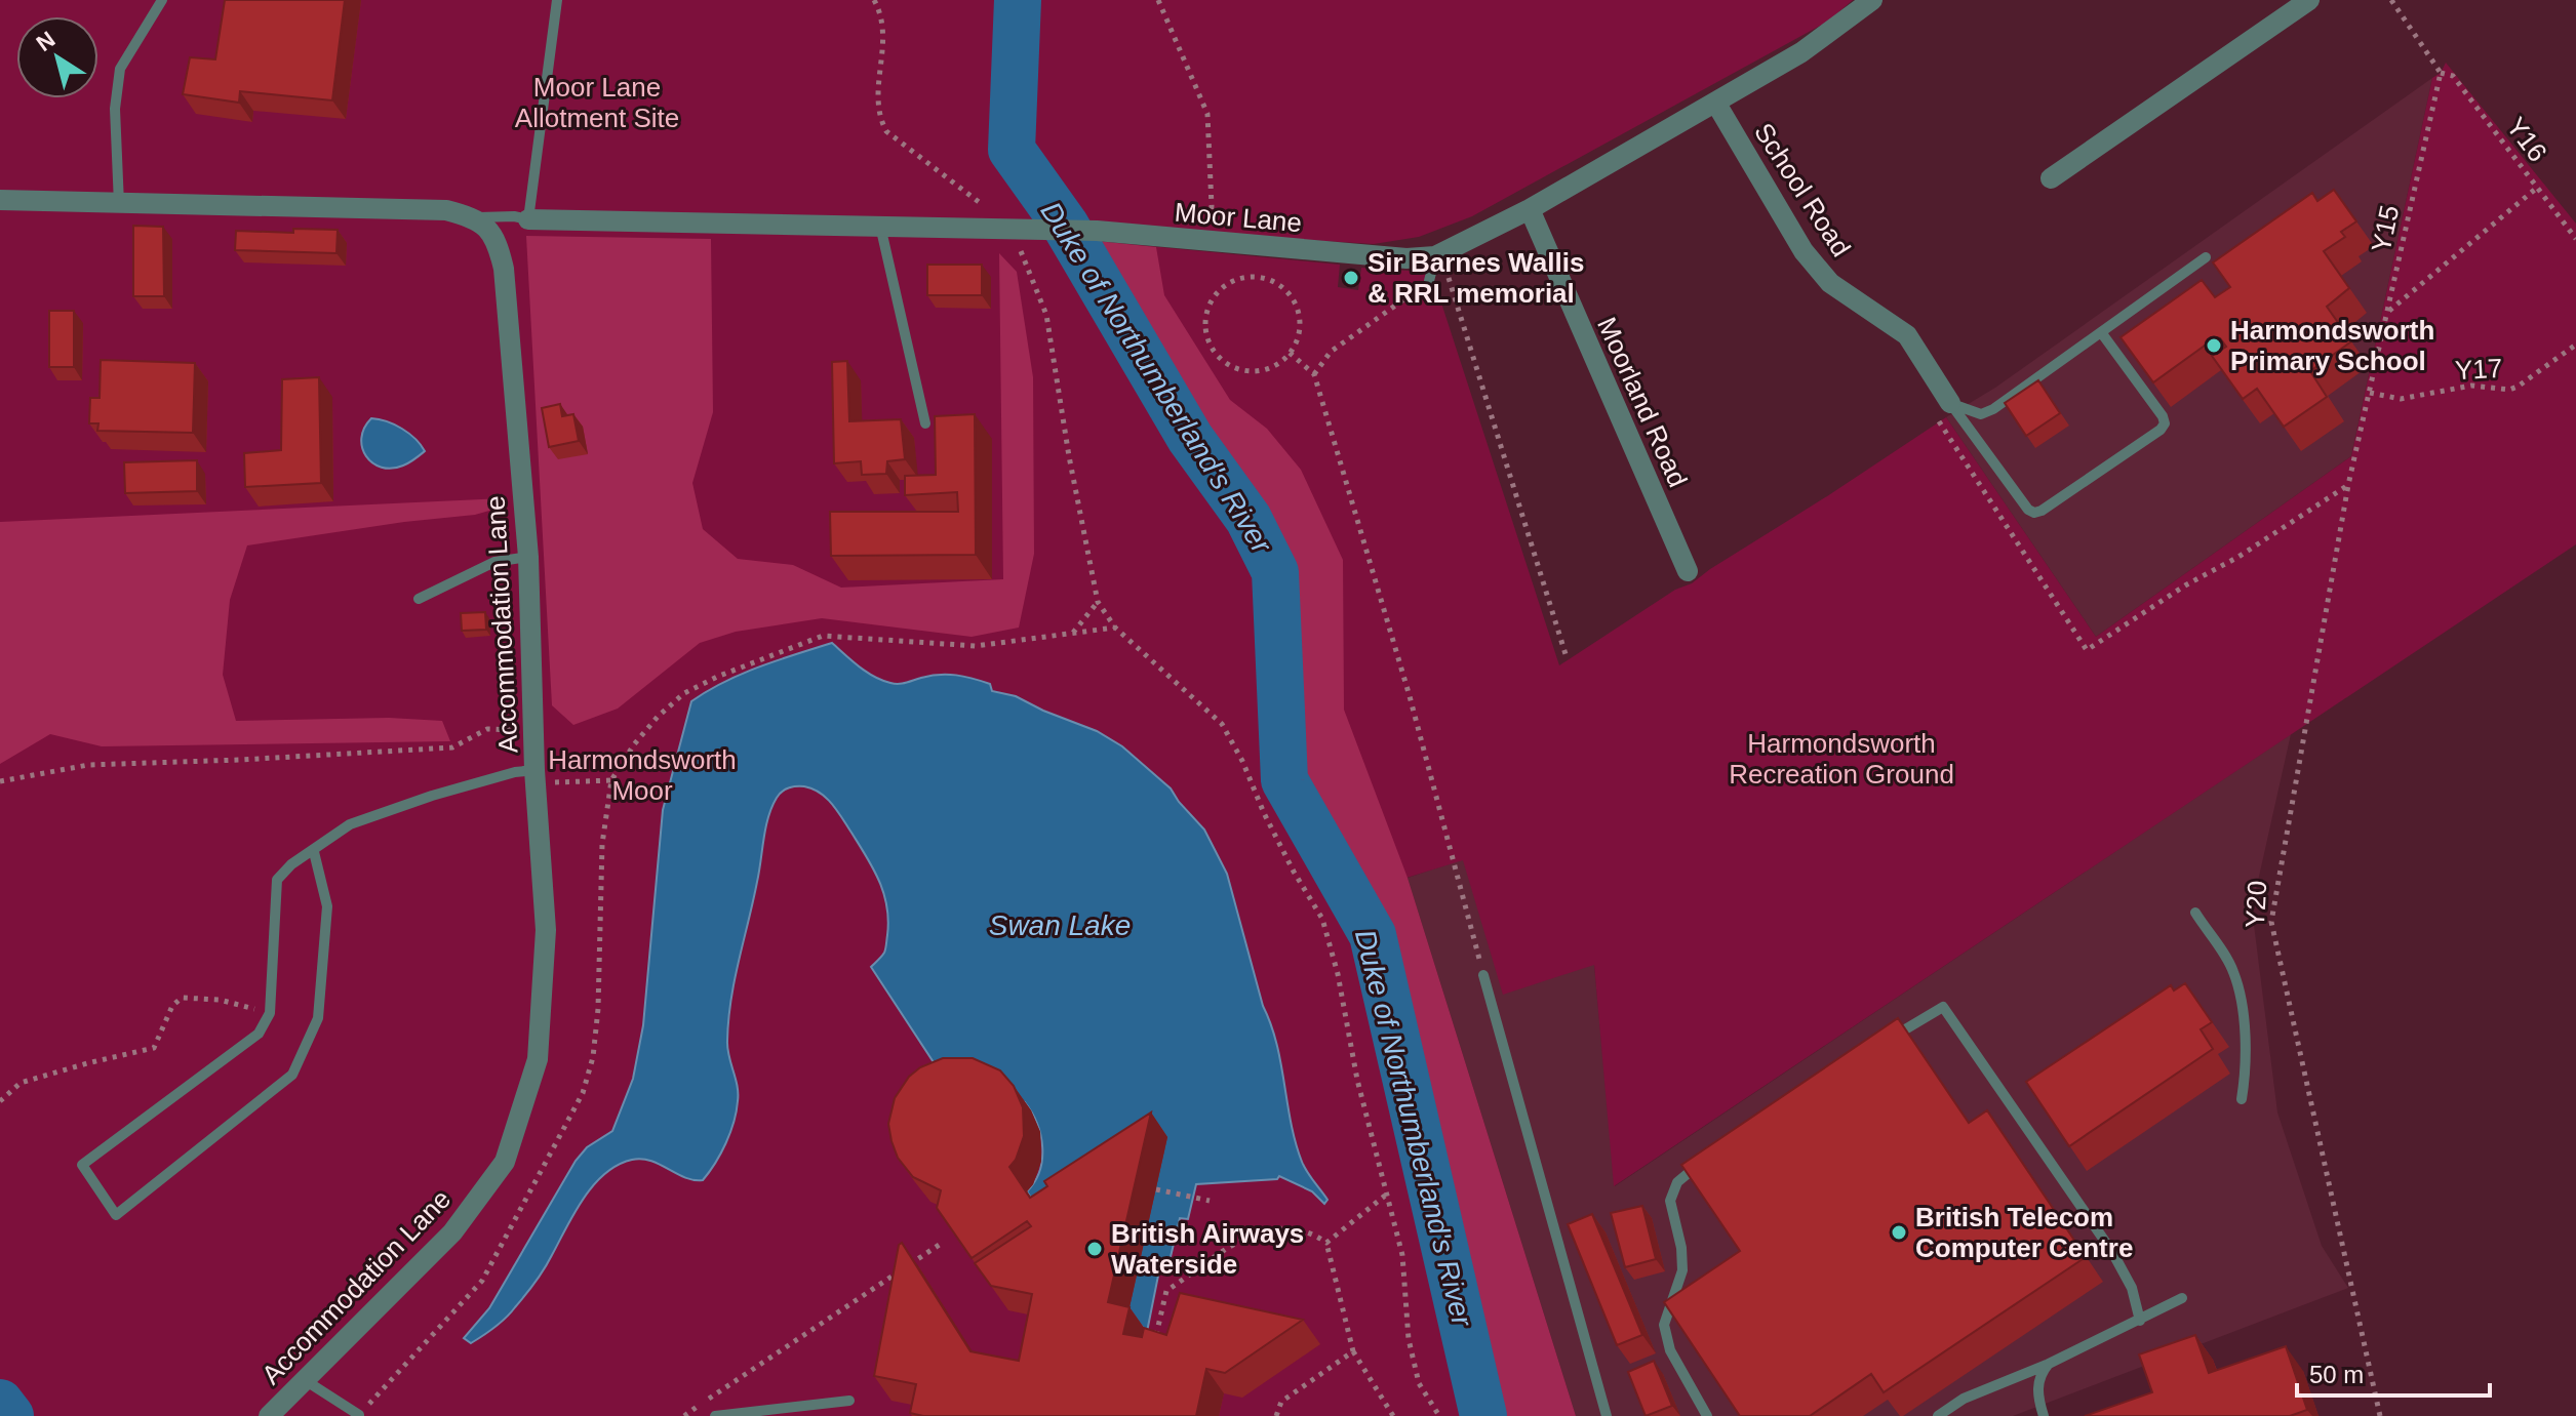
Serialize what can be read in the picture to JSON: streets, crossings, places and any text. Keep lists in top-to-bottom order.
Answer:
{
  "streets": {
    "street": [
      "School Road",
      "Moor Lane",
      "Moorland Road",
      "Accommodation Lane"
    ],
    "path": [
      "Y16",
      "Y15",
      "Y17",
      "Y20"
    ]
  },
  "crossings": [
    ["Y16", "Y15"],
    ["School Road", "Moor Lane"],
    ["Moor Lane", "Moorland Road"],
    ["Y15", "Y17"],
    ["Y15", "Y20"],
    ["Y17", "Y20"]
  ],
  "water": ["Duke of Northumberland's River", "Swan Lake"],
  "parks": ["Moor Lane Allotment Site", "Harmondsworth Recreation Ground", "Harmondsworth Moor"],
  "places": [
    "Sir Barnes Wallis & RRL memorial",
    "Harmondsworth Primary School",
    "British Telecom Computer Centre",
    "British Airways Waterside"
  ],
  "scale_bar": "50 m",
  "north": "top left"
}
